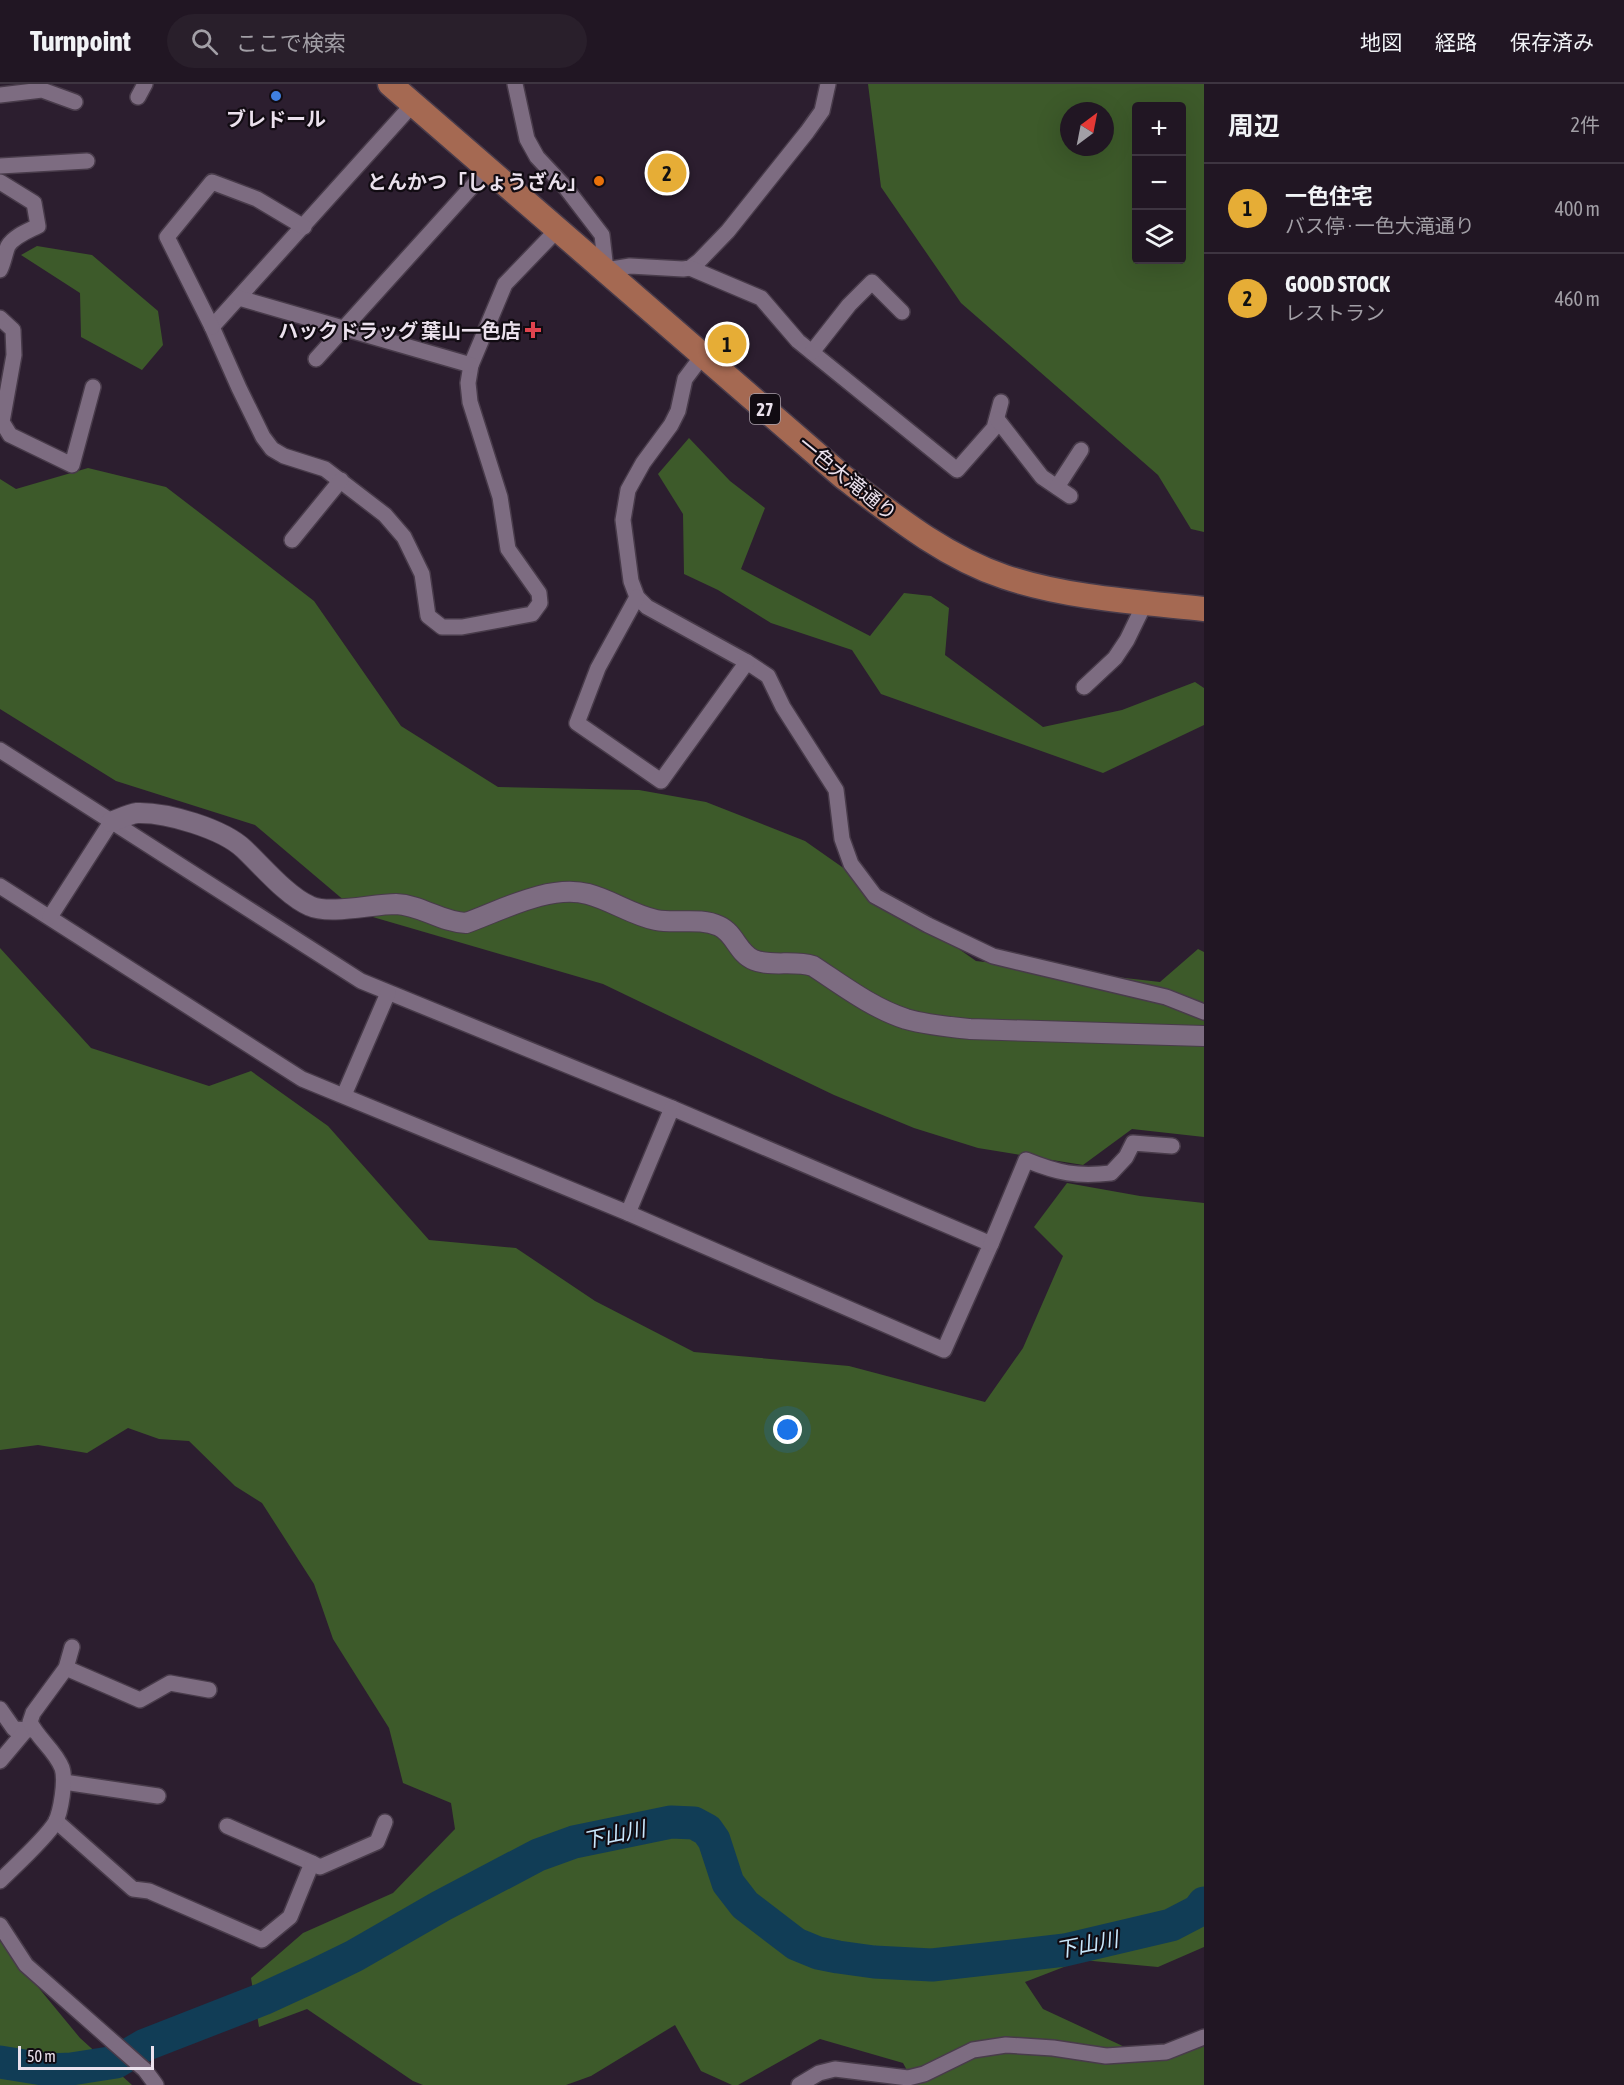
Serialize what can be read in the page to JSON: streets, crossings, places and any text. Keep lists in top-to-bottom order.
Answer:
{
  "streets": {
    "main road": ["27", "一色大滝通り"]
  },
  "water": ["下山川"],
  "places": {
    "other": ["ブレドール", "とんかつ「しょうざん」"],
    "health": ["ハックドラッグ 葉山一色店"]
  },
  "scale_bar": "50 m",
  "north": "top right",
  "page": {
    "header": "Turnpoint",
    "search": "ここで検索",
    "nav": ["地図", "経路", "保存済み"],
    "heading": ["周辺", "2件"],
    "map_buttons": ["+", "−"],
    "pins": ["2", "1"],
    "list": [
      {
        "mark": "1",
        "name": "一色住宅",
        "note": "バス停 · 一色大滝通り",
        "value": "400 m"
      },
      {
        "mark": "2",
        "name": "GOOD STOCK",
        "note": "レストラン",
        "value": "460 m"
      }
    ],
    "scale": "50 m"
  }
}
